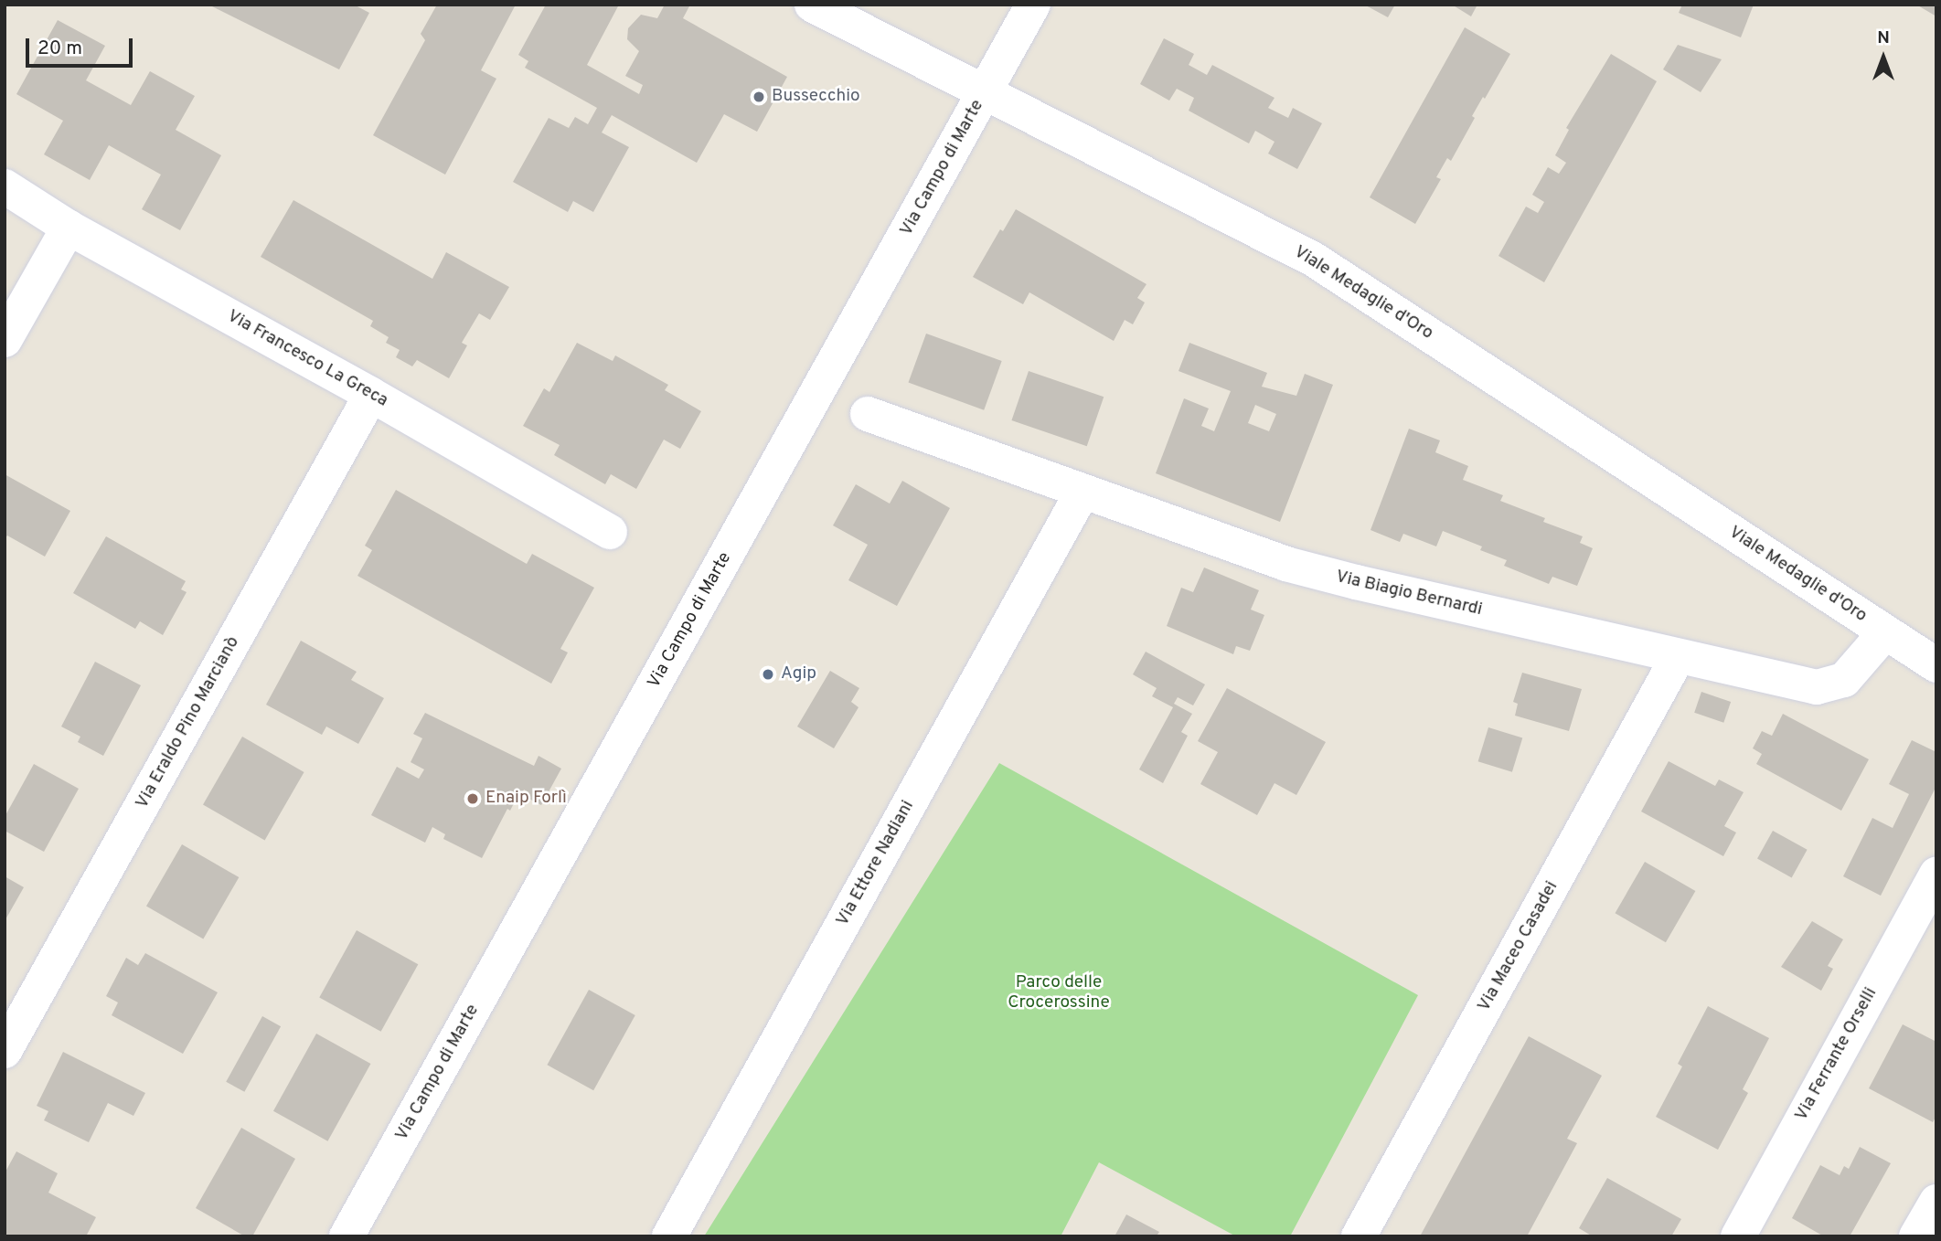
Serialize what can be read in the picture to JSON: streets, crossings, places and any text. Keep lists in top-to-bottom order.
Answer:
{
  "streets": {
    "street": [
      "Via Campo di Marte",
      "Viale Medaglie d'Oro",
      "Via Francesco La Greca",
      "Via Biagio Bernardi",
      "Via Eraldo Pino Marcianò",
      "Via Ettore Nadiani",
      "Via Maceo Casadei",
      "Via Ferrante Orselli"
    ]
  },
  "crossings": [
    ["Via Campo di Marte", "Viale Medaglie d'Oro"],
    ["Viale Medaglie d'Oro", "Via Biagio Bernardi"],
    ["Via Francesco La Greca", "Via Eraldo Pino Marcianò"],
    ["Via Biagio Bernardi", "Via Ettore Nadiani"],
    ["Via Biagio Bernardi", "Via Maceo Casadei"]
  ],
  "parks": ["Parco delle Crocerossine"],
  "places": ["Bussecchio", "Agip", "Enaip Forlì"],
  "scale_bar": "20 m",
  "north": "top"
}
